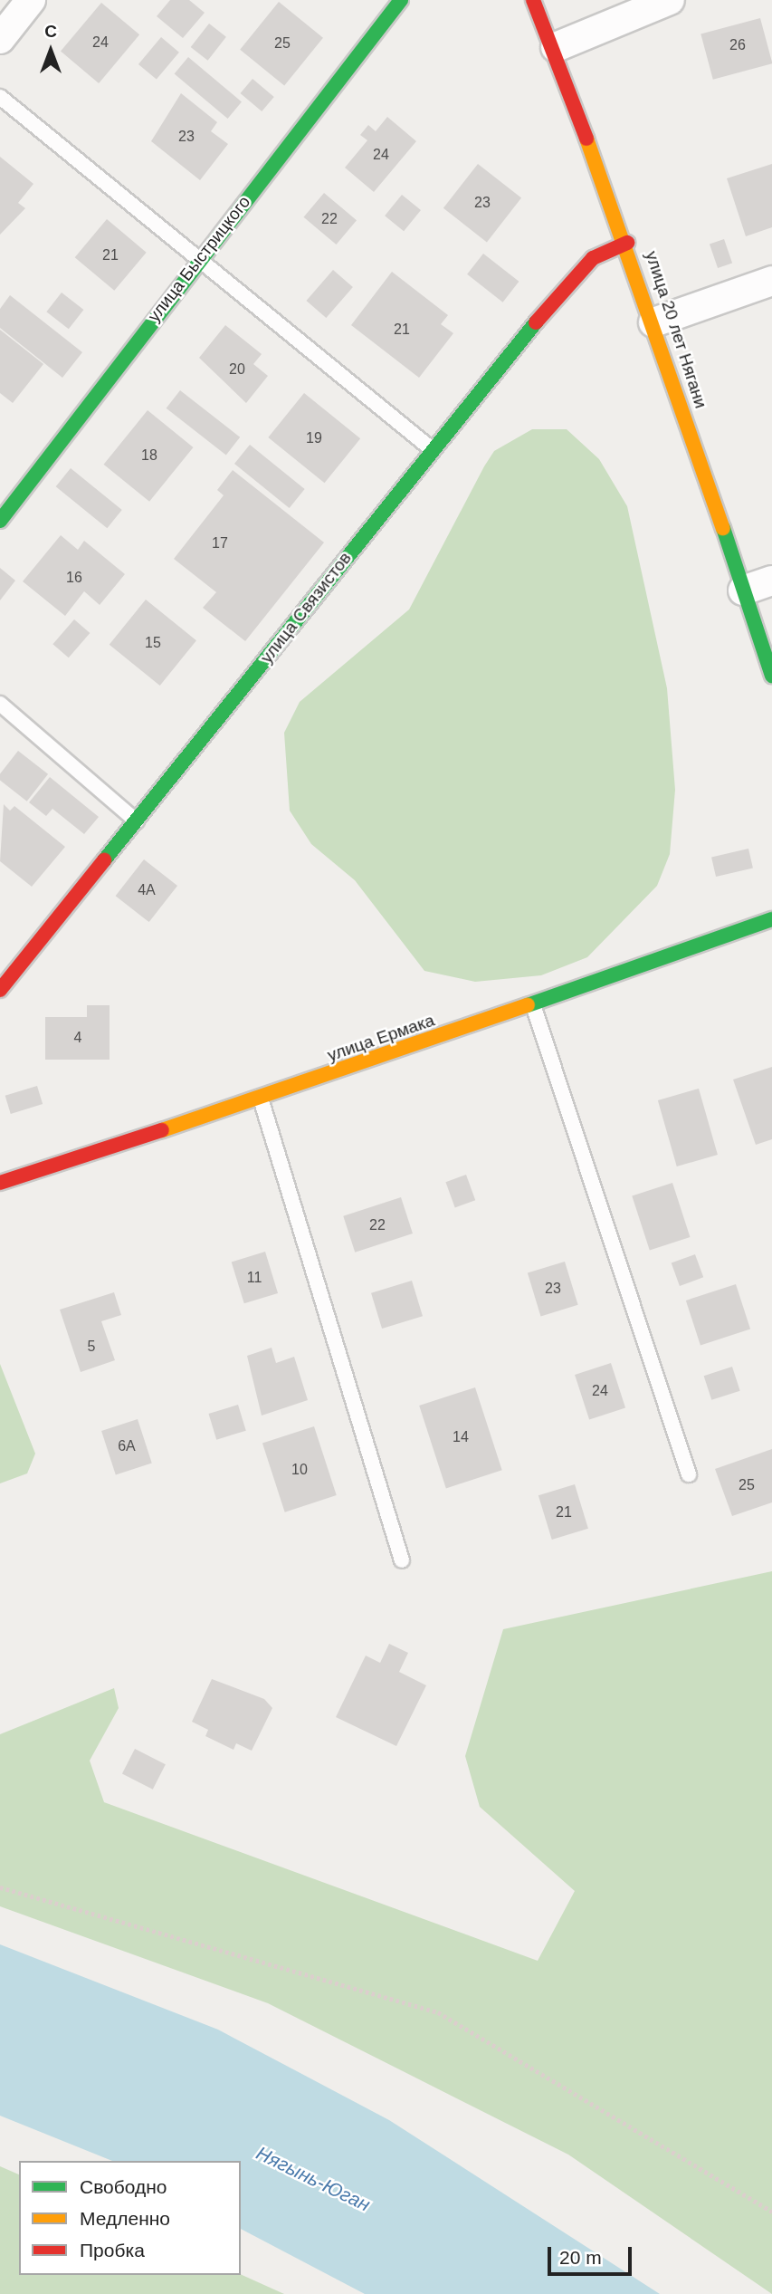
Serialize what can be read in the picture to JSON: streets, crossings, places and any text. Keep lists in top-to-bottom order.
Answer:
{
  "streets": {
    "street": [
      "улица Быстрицкого",
      "улица 20 лет Нягани",
      "улица Связистов",
      "улица Ермака"
    ]
  },
  "crossings": [
    ["улица 20 лет Нягани", "улица Связистов"]
  ],
  "water": ["Нягынь-Юган"],
  "house_numbers": [
    "24",
    "25",
    "26",
    "23",
    "24",
    "23",
    "22",
    "21",
    "21",
    "20",
    "19",
    "18",
    "17",
    "16",
    "15",
    "4А",
    "4",
    "22",
    "11",
    "23",
    "5",
    "24",
    "14",
    "6А",
    "10",
    "25",
    "21"
  ],
  "legend": ["Свободно", "Медленно", "Пробка"],
  "scale_bar": "20 m",
  "north": "top"
}
